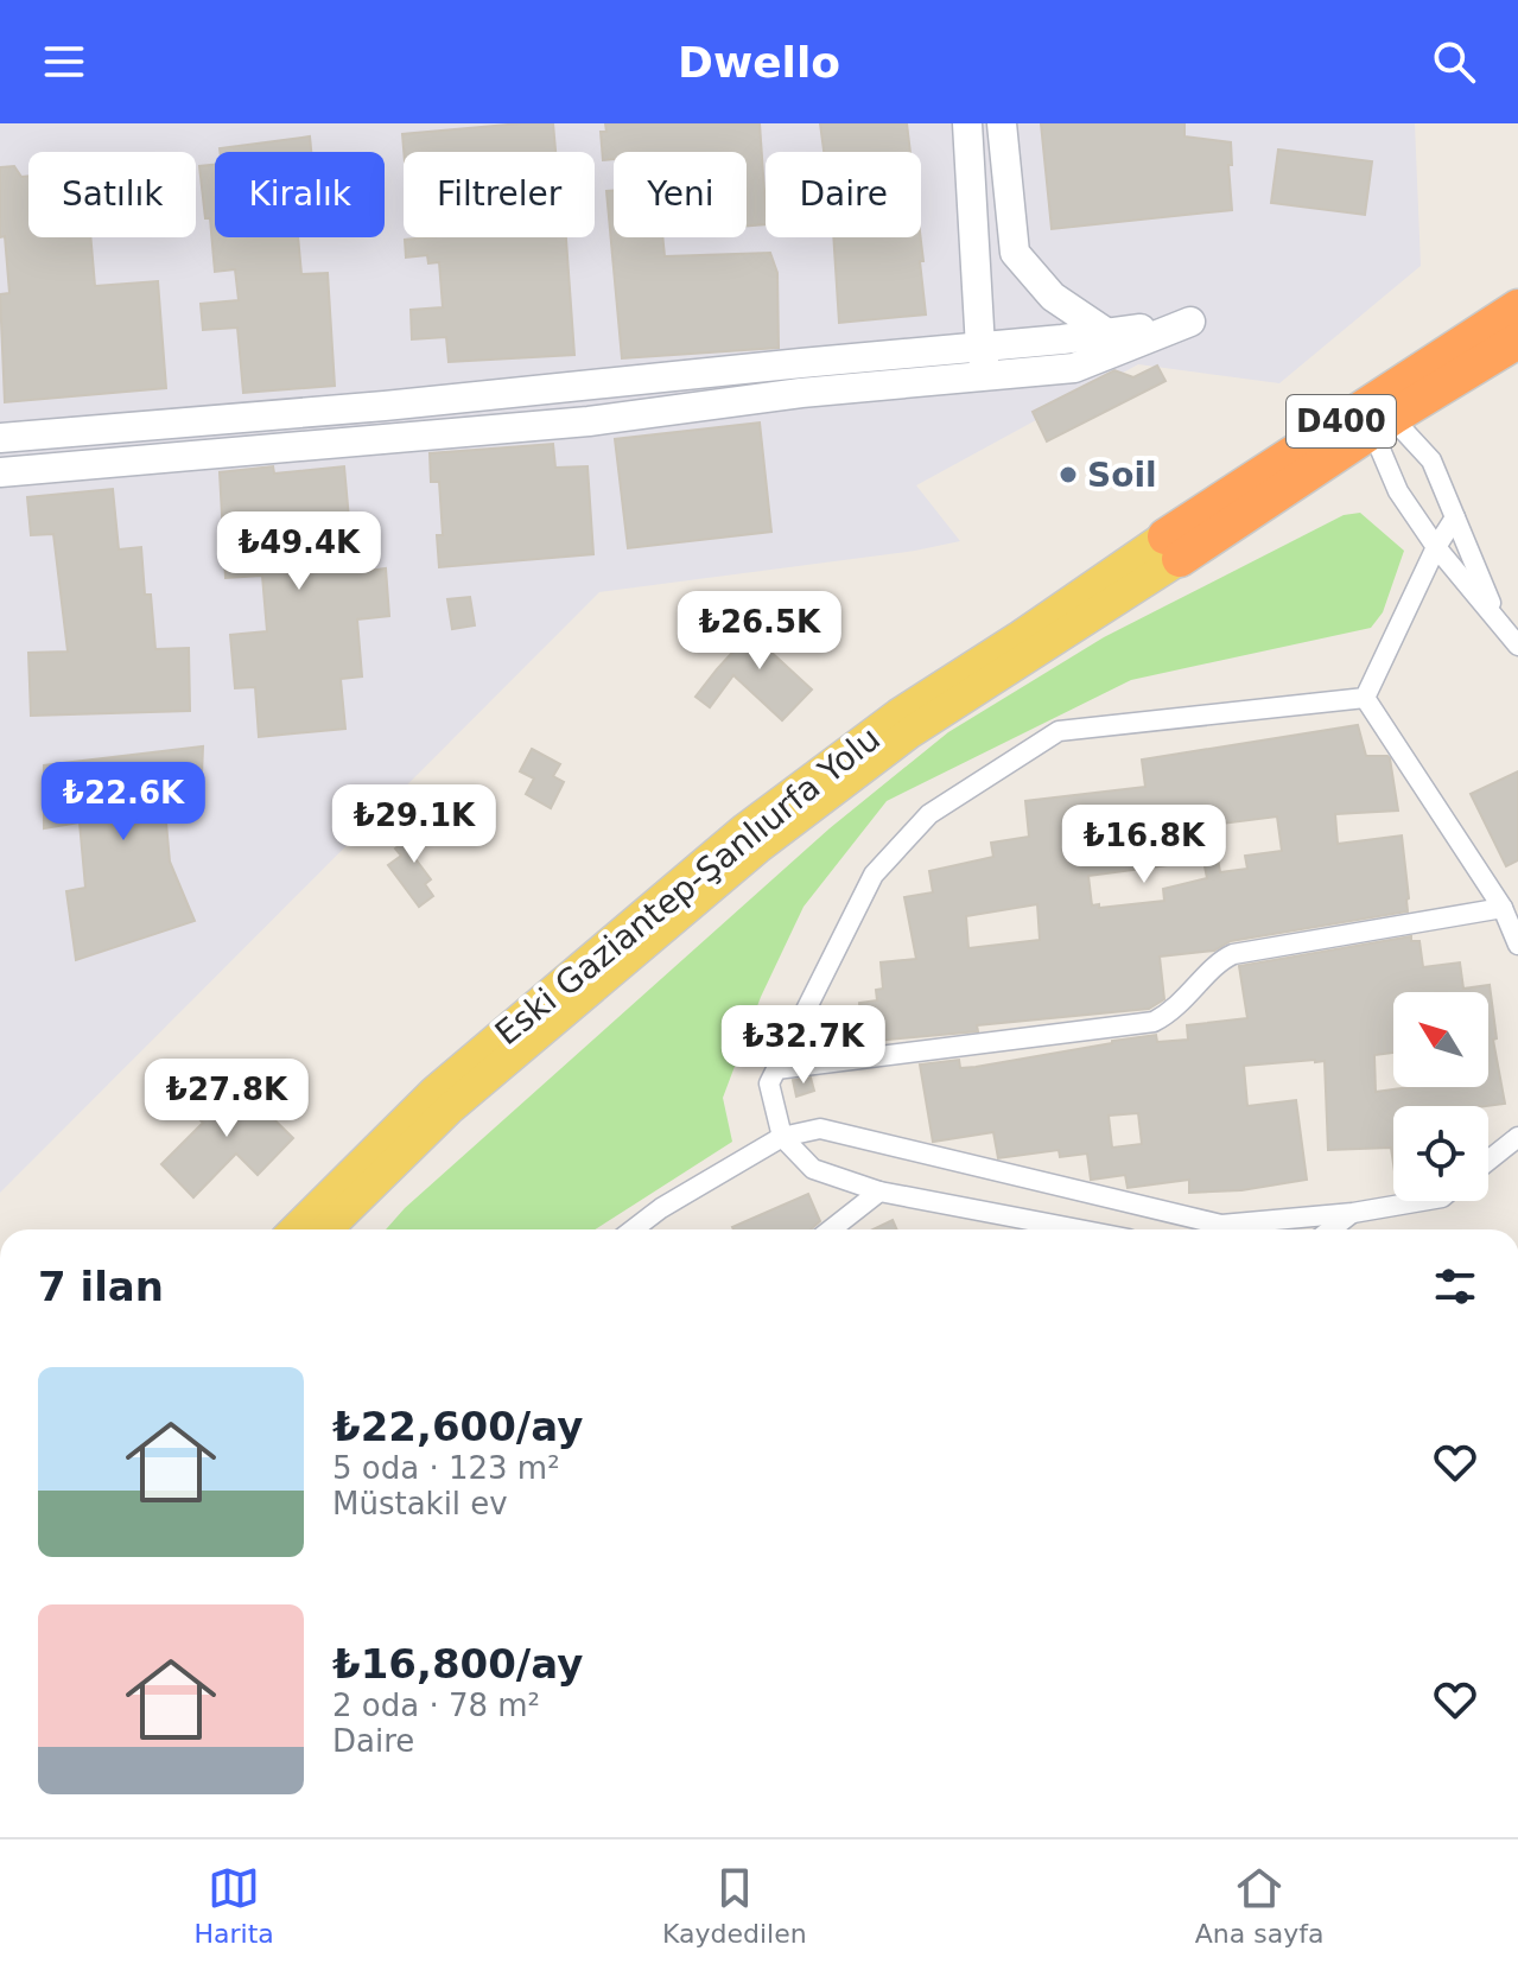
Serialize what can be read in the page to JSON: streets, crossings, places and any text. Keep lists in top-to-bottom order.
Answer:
{
  "streets": {
    "highway": ["D400"],
    "main road": ["Eski Gaziantep-Şanlıurfa Yolu"]
  },
  "crossings": [
    ["D400", "Eski Gaziantep-Şanlıurfa Yolu"]
  ],
  "places": ["Soil"],
  "north": "top left",
  "page": {
    "header": "Dwello",
    "chip": [
      "Satılık",
      "Kiralık",
      "Filtreler",
      "Yeni",
      "Daire"
    ],
    "price": [
      "₺49.4K",
      "₺26.5K",
      "₺22.6K",
      "₺29.1K",
      "₺16.8K",
      "₺32.7K",
      "₺27.8K"
    ],
    "heading": "7 ilan",
    "list": [
      {
        "name": "₺22,600/ay",
        "note": "5 oda · 123 m² · Müstakil ev"
      },
      {
        "name": "₺16,800/ay",
        "note": "2 oda · 78 m² · Daire"
      }
    ],
    "tabs": ["Harita", "Kaydedilen", "Ana sayfa"]
  }
}
